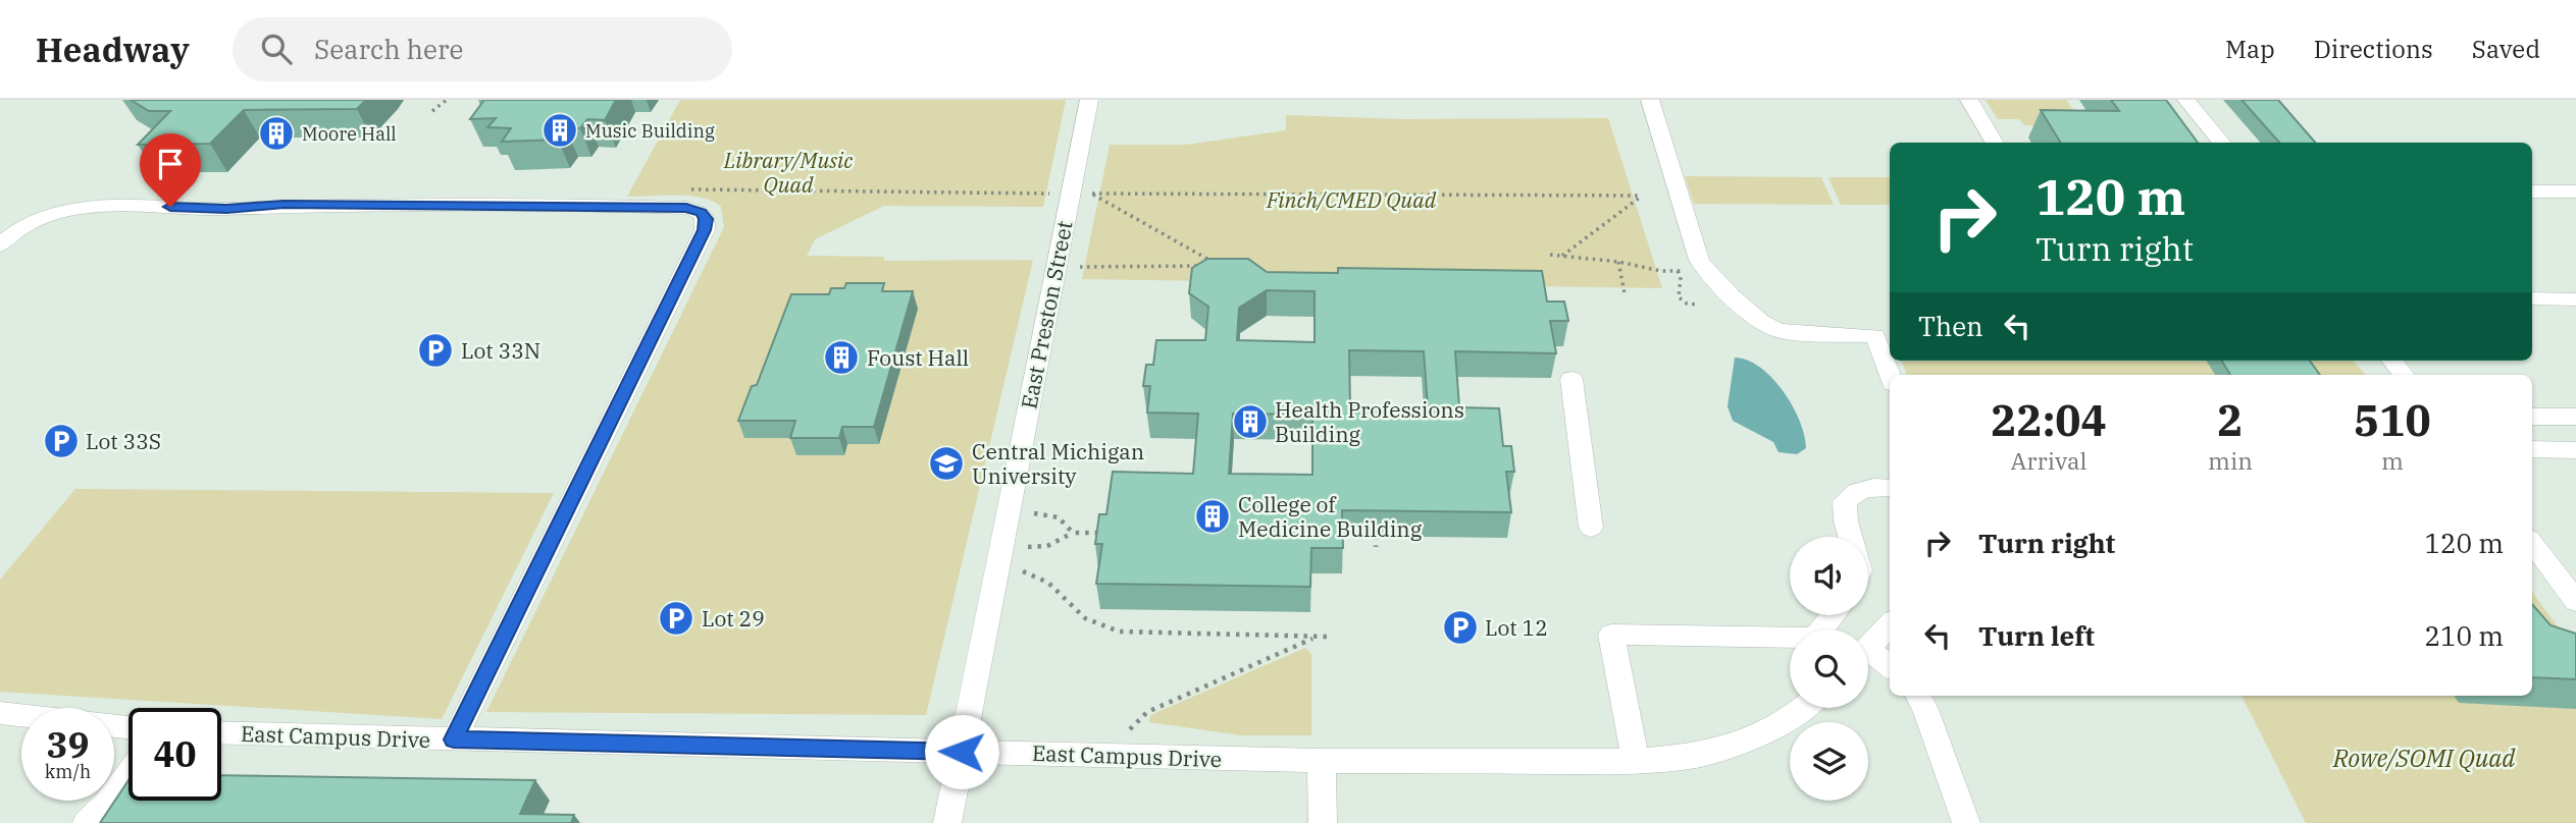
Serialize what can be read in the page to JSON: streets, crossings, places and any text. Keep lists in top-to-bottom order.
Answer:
{
  "streets": {
    "street": ["East Preston Street", "East Campus Drive"]
  },
  "crossings": [
    ["East Preston Street", "East Campus Drive"]
  ],
  "parks": ["Library/Music Quad", "Finch/CMED Quad", "Rowe/SOMI Quad"],
  "places": {
    "building": [
      "Music Building",
      "Moore Hall",
      "Foust Hall",
      "Health Professions Building",
      "College of Medicine Building"
    ],
    "parking": [
      "Lot 33N",
      "Lot 33S",
      "Lot 29",
      "Lot 12"
    ],
    "school or university": ["Central Michigan University"]
  },
  "page": {
    "header": "Headway",
    "search": "Search here",
    "nav": ["Map", "Directions", "Saved"],
    "turn": ["120 m", "Turn right"],
    "then": "Then",
    "eta": [
      "22:04",
      "Arrival",
      "2",
      "min",
      "510",
      "m"
    ],
    "list": [
      {
        "name": "Turn right",
        "value": "120 m"
      },
      {
        "name": "Turn left",
        "value": "210 m"
      }
    ],
    "speed": "39 km/h",
    "limit": "40"
  }
}
